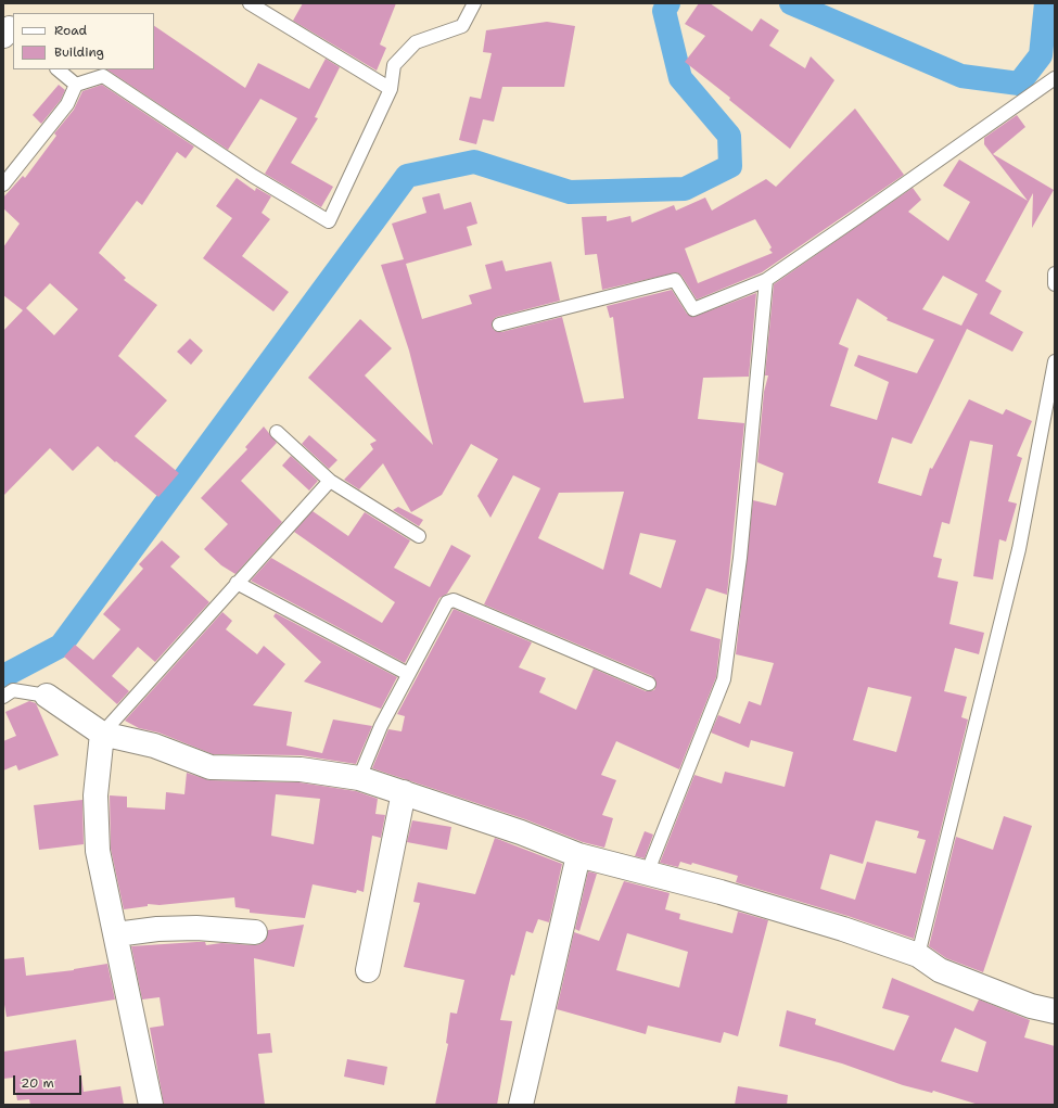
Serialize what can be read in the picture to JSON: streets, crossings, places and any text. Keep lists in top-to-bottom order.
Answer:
{
  "legend": ["Road", "Building"],
  "scale_bar": "20 m"
}
